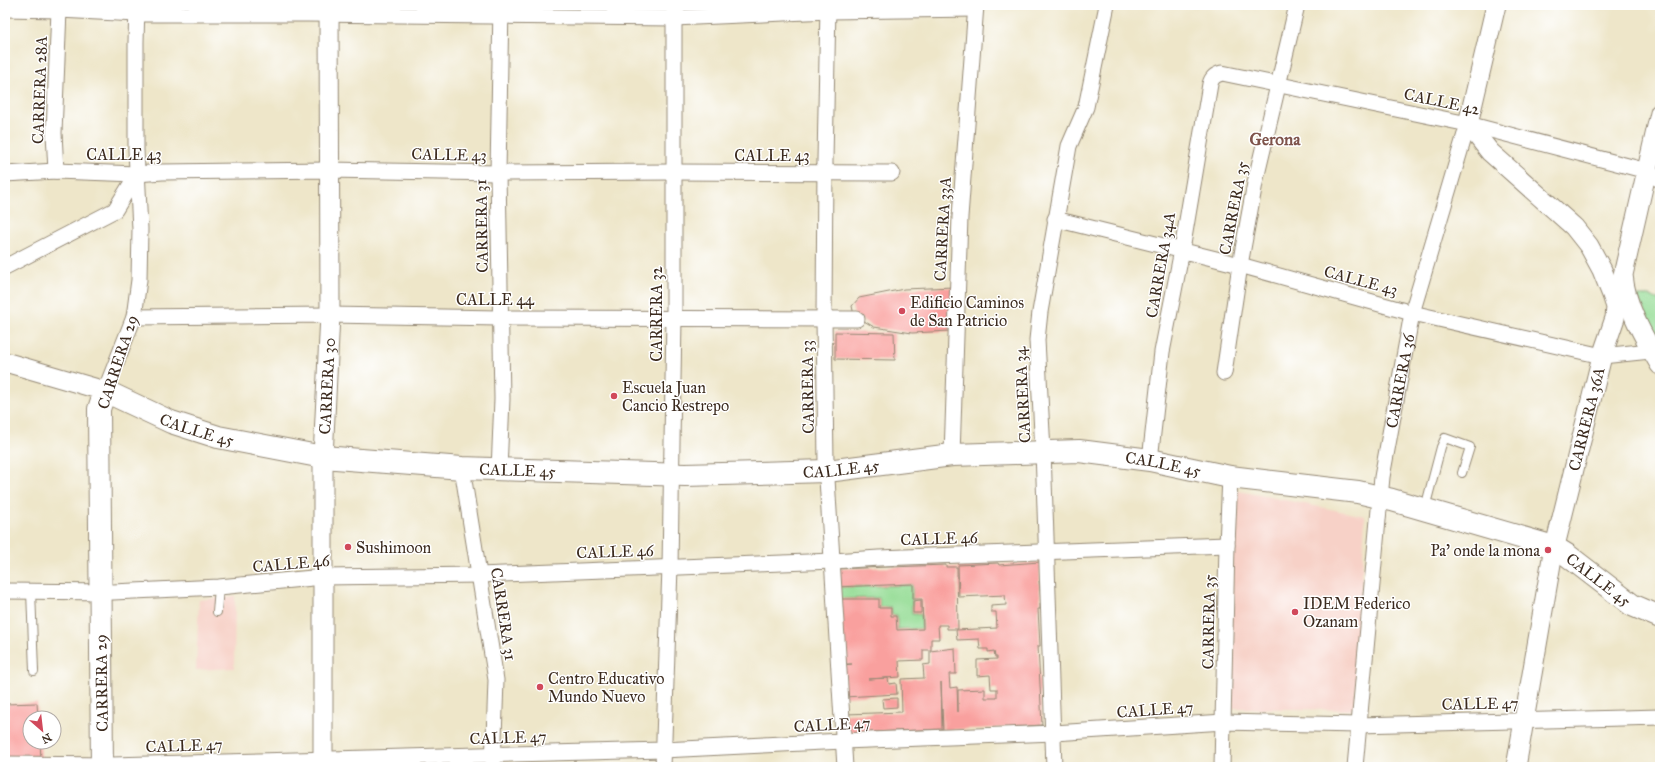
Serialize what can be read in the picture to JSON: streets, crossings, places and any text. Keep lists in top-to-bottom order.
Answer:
{
  "streets": {
    "main road": ["CARRERA 29", "CALLE 45"],
    "street": [
      "CARRERA 28A",
      "CALLE 42",
      "CALLE 43",
      "CARRERA 35",
      "CARRERA 31",
      "CARRERA 33A",
      "CARRERA 34A",
      "CALLE 44",
      "CARRERA 32",
      "CARRERA 36",
      "CARRERA 30",
      "CARRERA 33",
      "CARRERA 34",
      "CARRERA 36A",
      "CALLE 46",
      "CALLE 47"
    ]
  },
  "crossings": [
    ["CARRERA 28A", "CALLE 43"],
    ["CALLE 42", "CARRERA 35"],
    ["CALLE 42", "CARRERA 34A"],
    ["CALLE 42", "CARRERA 36"],
    ["CALLE 42", "CARRERA 36A"],
    ["CALLE 43", "CARRERA 35"],
    ["CALLE 43", "CARRERA 31"],
    ["CALLE 43", "CARRERA 34A"],
    ["CALLE 43", "CARRERA 32"],
    ["CALLE 43", "CARRERA 29"],
    ["CALLE 43", "CARRERA 36"],
    ["CALLE 43", "CARRERA 30"],
    ["CALLE 43", "CARRERA 33"],
    ["CALLE 43", "CARRERA 34"],
    ["CALLE 43", "CARRERA 36A"],
    ["CARRERA 35", "CALLE 45"],
    ["CARRERA 35", "CALLE 46"],
    ["CARRERA 35", "CALLE 47"],
    ["CARRERA 31", "CALLE 44"],
    ["CARRERA 31", "CALLE 45"],
    ["CARRERA 31", "CALLE 46"],
    ["CARRERA 31", "CALLE 47"],
    ["CARRERA 33A", "CALLE 45"],
    ["CARRERA 34A", "CALLE 45"],
    ["CALLE 44", "CARRERA 32"],
    ["CALLE 44", "CARRERA 29"],
    ["CALLE 44", "CARRERA 30"],
    ["CALLE 44", "CARRERA 33"],
    ["CARRERA 32", "CALLE 45"],
    ["CARRERA 32", "CALLE 46"],
    ["CARRERA 32", "CALLE 47"],
    ["CARRERA 29", "CALLE 45"],
    ["CARRERA 29", "CALLE 46"],
    ["CARRERA 29", "CALLE 47"],
    ["CARRERA 36", "CARRERA 36A"],
    ["CARRERA 36", "CALLE 45"],
    ["CARRERA 36", "CALLE 47"],
    ["CARRERA 30", "CALLE 45"],
    ["CARRERA 30", "CALLE 46"],
    ["CARRERA 30", "CALLE 47"],
    ["CARRERA 33", "CALLE 45"],
    ["CARRERA 33", "CALLE 46"],
    ["CARRERA 33", "CALLE 47"],
    ["CARRERA 34", "CALLE 45"],
    ["CARRERA 34", "CALLE 46"],
    ["CARRERA 34", "CALLE 47"],
    ["CARRERA 36A", "CALLE 45"],
    ["CARRERA 36A", "CALLE 47"]
  ],
  "districts": ["Gerona"],
  "places": [
    "Edificio Caminos de San Patricio",
    "Escuela Juan Cancio Restrepo",
    "Sushimoon",
    "Pa' onde la mona",
    "IDEM Federico Ozanam",
    "Centro Educativo Mundo Nuevo"
  ],
  "north": "bottom right"
}
